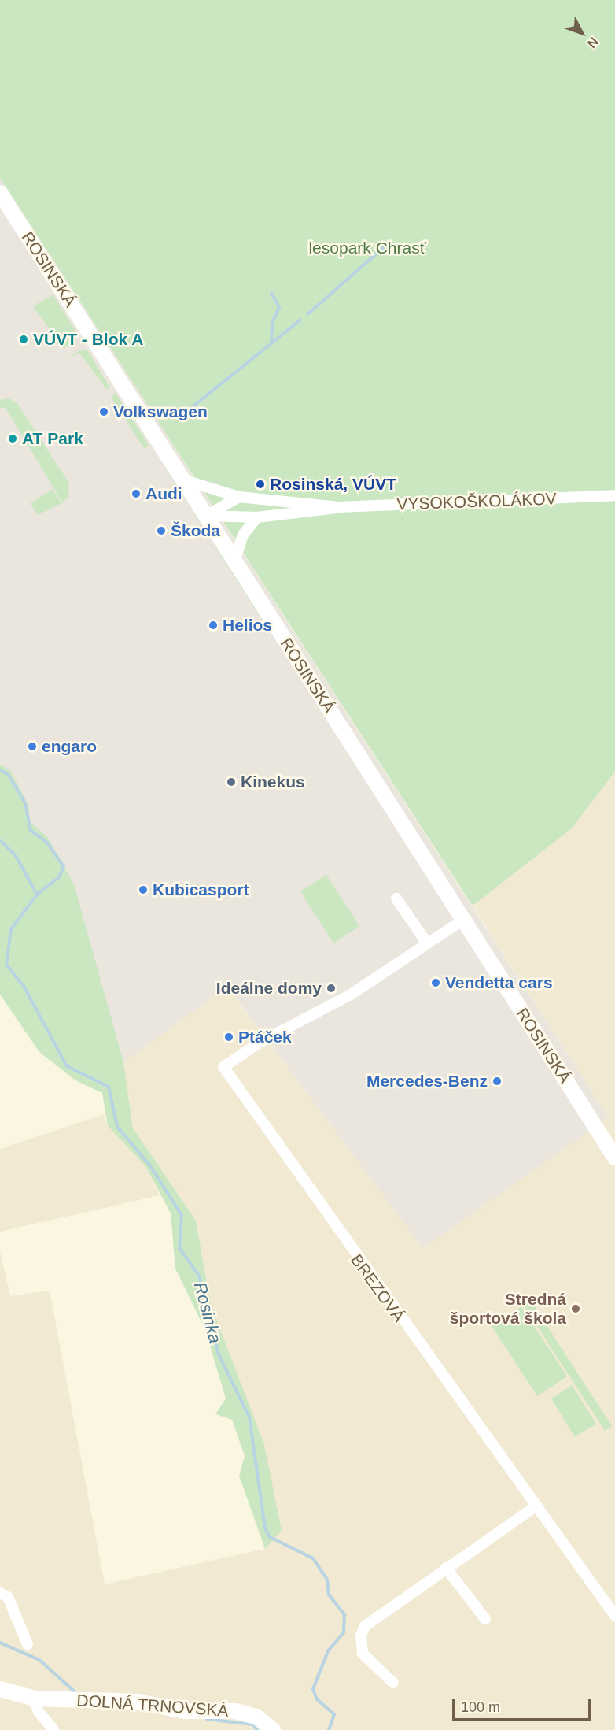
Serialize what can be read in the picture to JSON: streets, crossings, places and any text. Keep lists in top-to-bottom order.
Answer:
{
  "streets": {
    "street": [
      "ROSINSKÁ",
      "VYSOKOŠKOLÁKOV",
      "BREZOVÁ",
      "DOLNÁ TRNOVSKÁ"
    ]
  },
  "crossings": [
    ["ROSINSKÁ", "VYSOKOŠKOLÁKOV"]
  ],
  "water": ["Rosinka"],
  "parks": ["lesopark Chrasť"],
  "places": [
    "VÚVT - Blok A",
    "Volkswagen",
    "AT Park",
    "Rosinská, VÚVT",
    "Audi",
    "Škoda",
    "Helios",
    "engaro",
    "Kinekus",
    "Kubicasport",
    "Vendetta cars",
    "Ideálne domy",
    "Ptáček",
    "Mercedes-Benz",
    "Stredná športová škola"
  ],
  "scale_bar": "100 m",
  "north": "bottom right"
}
